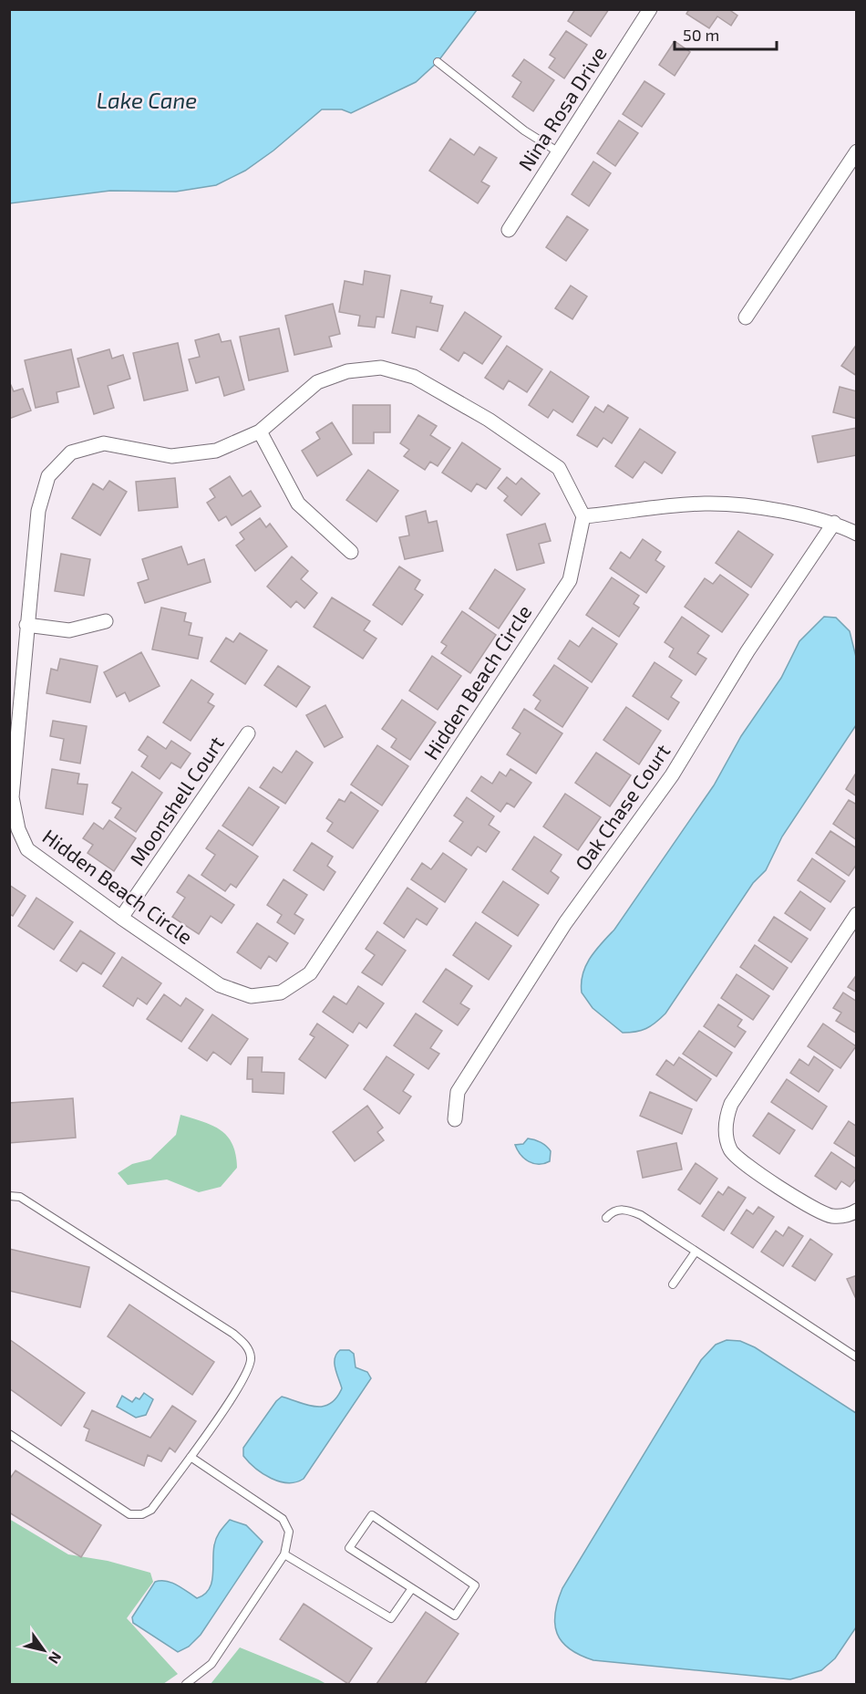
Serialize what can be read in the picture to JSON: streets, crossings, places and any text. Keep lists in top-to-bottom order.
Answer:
{
  "streets": {
    "street": [
      "Nina Rosa Drive",
      "Hidden Beach Circle",
      "Moonshell Court",
      "Oak Chase Court"
    ]
  },
  "crossings": [
    ["Hidden Beach Circle", "Moonshell Court"]
  ],
  "water": ["Lake Cane"],
  "scale_bar": "50 m",
  "north": "bottom right"
}
